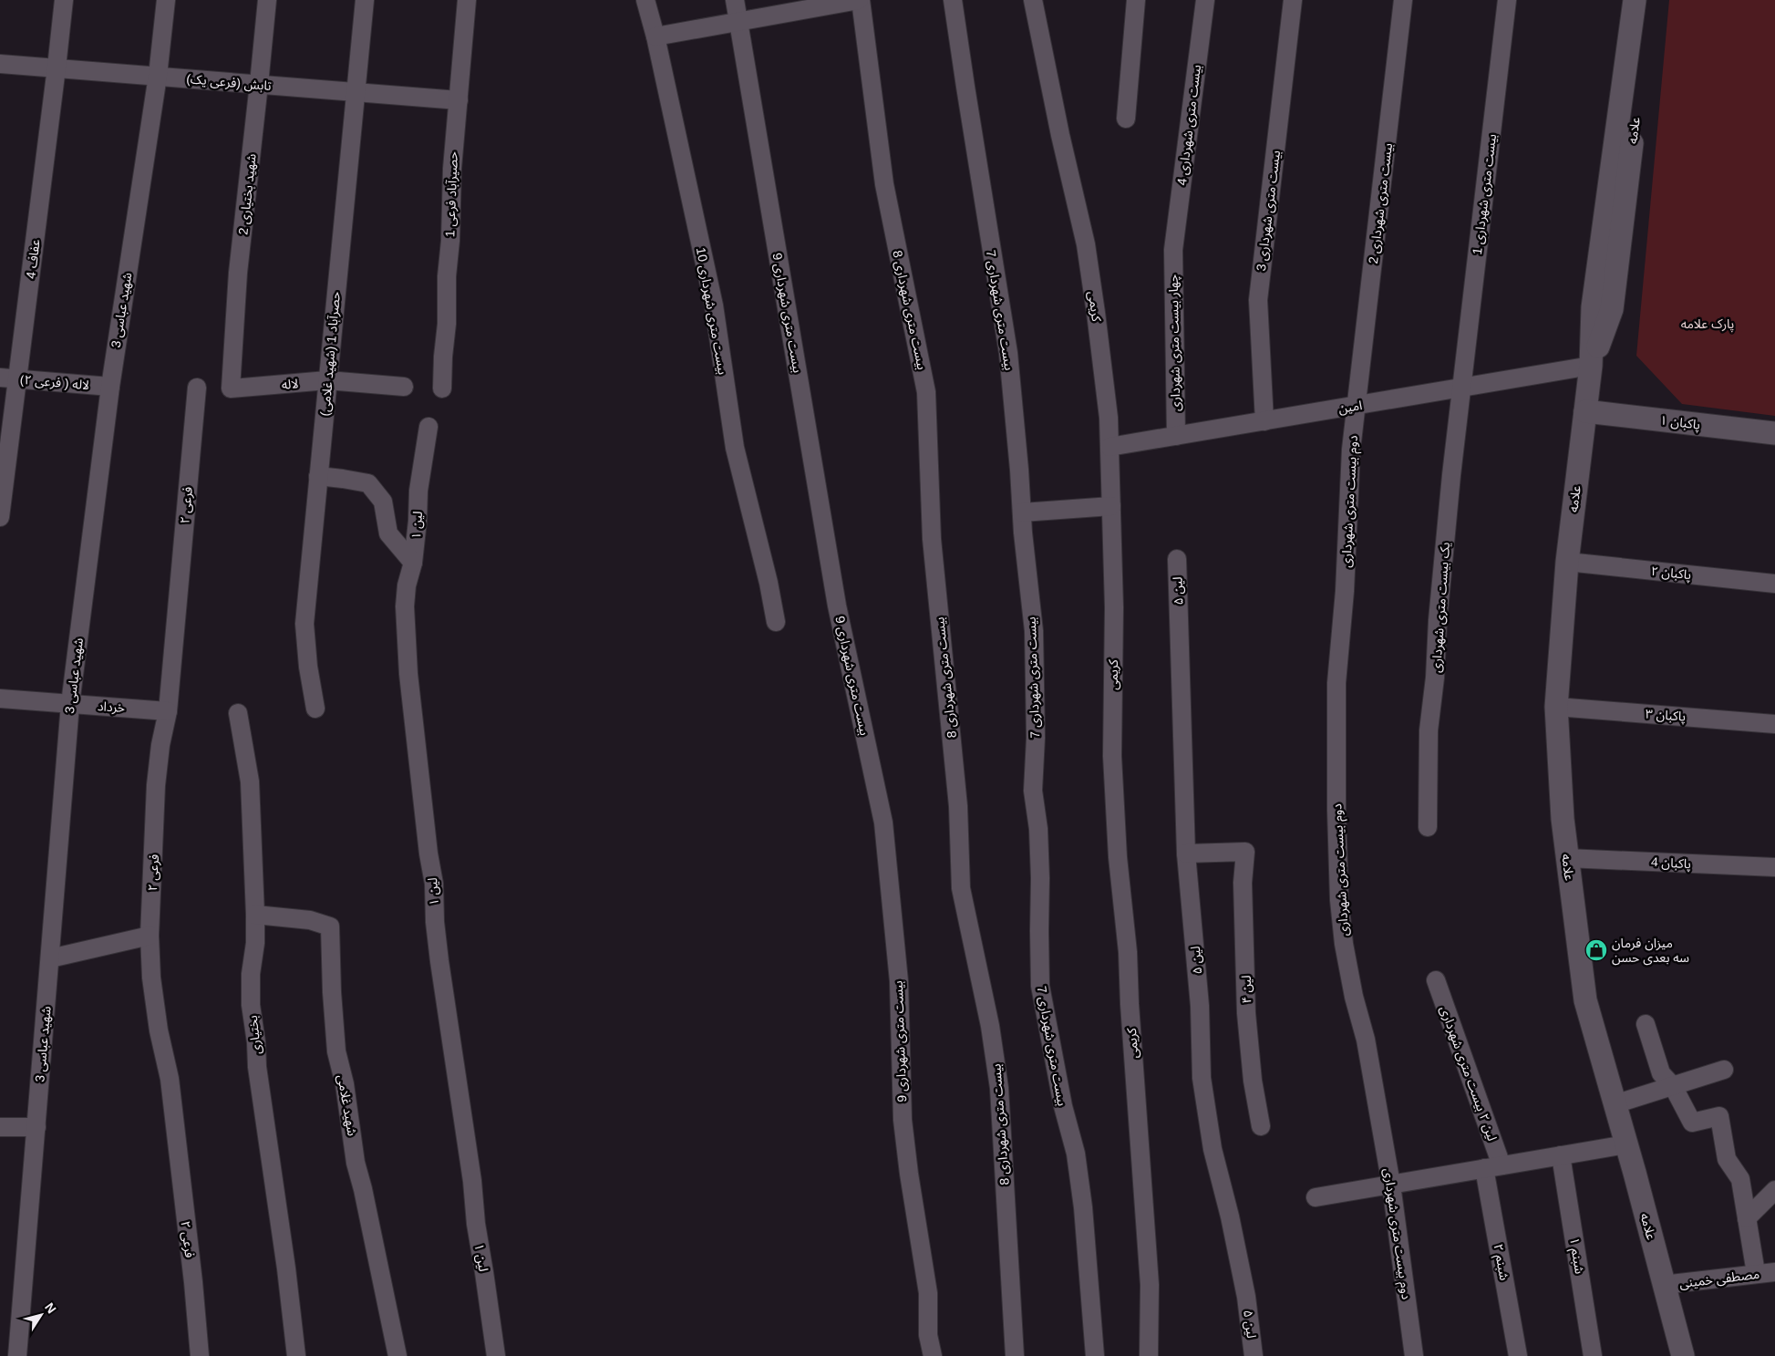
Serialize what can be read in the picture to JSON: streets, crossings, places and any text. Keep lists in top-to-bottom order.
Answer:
{
  "streets": {
    "street": [
      "تابش (فرعی یک)",
      "بیست متری شهرداری 4",
      "علامه",
      "شهید بختیاری 2",
      "حصیرآباد فرعی 1",
      "بیست متری شهرداری 1",
      "بیست متری شهرداری 2",
      "بیست متری شهرداری 3",
      "عفاف 4",
      "کریمی",
      "شهید عباسی 3",
      "بیست متری شهرداری 8",
      "بیست متری شهرداری 7",
      "بیست متری شهرداری 10",
      "بیست متری شهرداری 9",
      "چهار بیست متری شهرداری",
      "حصرآباد 1 (شهید غلامی)",
      "لاله ( فرعی ۲)",
      "لاله",
      "امین",
      "پاکبان ۱",
      "دوم بیست متری شهرداری",
      "۲ فرعی",
      "لین ۱",
      "پاکبان ۲",
      "لین ۵",
      "یک بیست متری شهرداری",
      "خرداد",
      "پاکبان ۳",
      "پاکبان 4",
      "لین ۴",
      "بختیاری",
      "لین ۲ بیست متری شهرداری",
      "شهید غلامی",
      "شبنم ۱",
      "شبنم ۲",
      "مصطفی خمینی"
    ]
  },
  "crossings": [
    ["تابش (فرعی یک)", "شهید بختیاری 2"],
    ["تابش (فرعی یک)", "حصیرآباد فرعی 1"],
    ["تابش (فرعی یک)", "عفاف 4"],
    ["تابش (فرعی یک)", "شهید عباسی 3"],
    ["تابش (فرعی یک)", "حصرآباد 1 (شهید غلامی)"],
    ["بیست متری شهرداری 4", "چهار بیست متری شهرداری"],
    ["علامه", "امین"],
    ["علامه", "پاکبان ۱"],
    ["علامه", "پاکبان ۲"],
    ["علامه", "پاکبان ۳"],
    ["علامه", "پاکبان 4"],
    ["علامه", "مصطفی خمینی"],
    ["شهید بختیاری 2", "لاله"],
    ["بیست متری شهرداری 1", "امین"],
    ["بیست متری شهرداری 1", "یک بیست متری شهرداری"],
    ["بیست متری شهرداری 2", "امین"],
    ["بیست متری شهرداری 2", "دوم بیست متری شهرداری"],
    ["بیست متری شهرداری 3", "امین"],
    ["عفاف 4", "لاله ( فرعی ۲)"],
    ["کریمی", "امین"],
    ["شهید عباسی 3", "لاله ( فرعی ۲)"],
    ["شهید عباسی 3", "خرداد"],
    ["چهار بیست متری شهرداری", "امین"],
    ["حصرآباد 1 (شهید غلامی)", "لاله"],
    ["امین", "دوم بیست متری شهرداری"],
    ["امین", "یک بیست متری شهرداری"],
    ["۲ فرعی", "خرداد"],
    ["لین ۵", "لین ۴"],
    ["بختیاری", "شهید غلامی"],
    ["لین ۲ بیست متری شهرداری", "شبنم ۲"]
  ],
  "parks": ["پارک علامه"],
  "places": {
    "shop": ["میزان فرمان سه بعدی حسن"]
  },
  "north": "top right"
}
